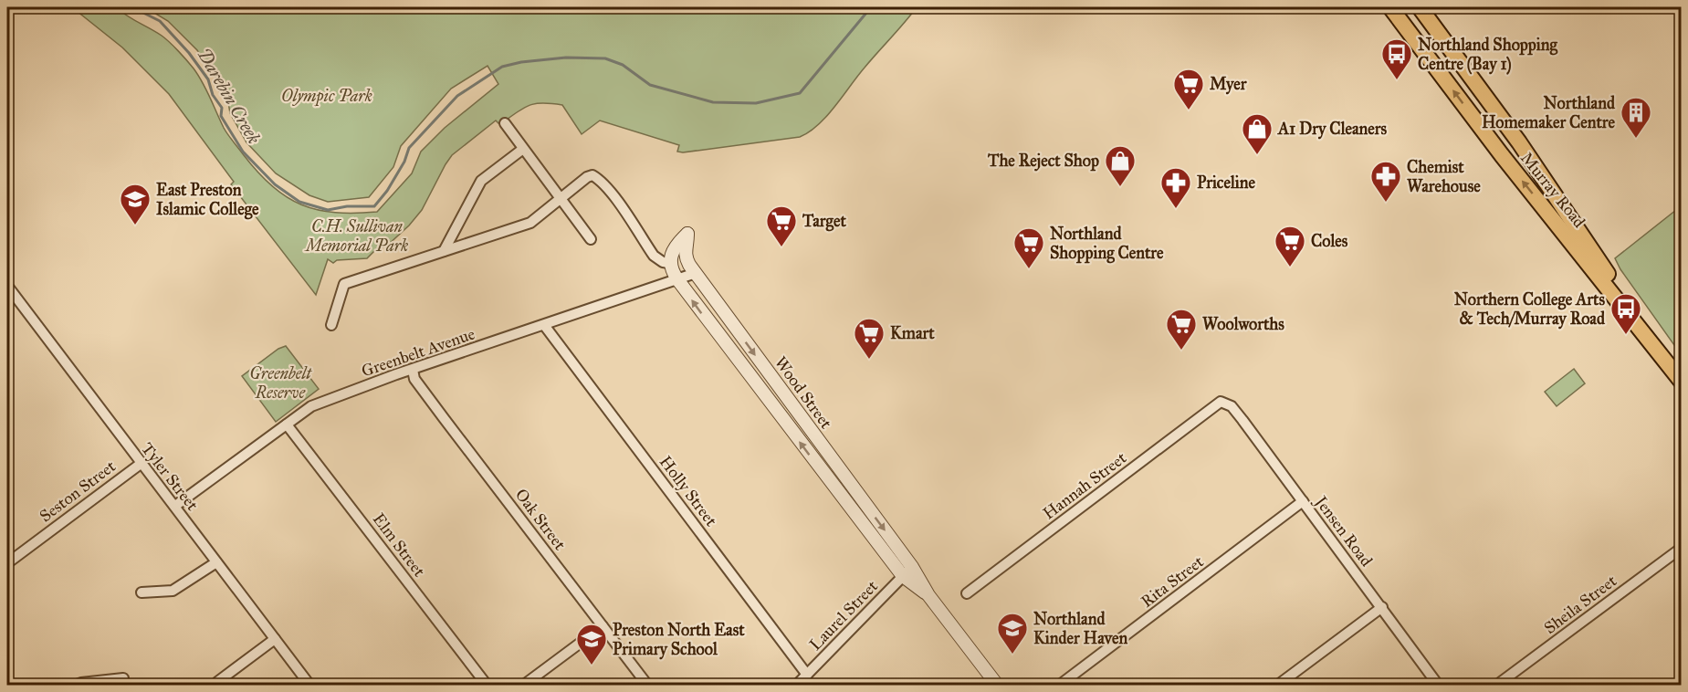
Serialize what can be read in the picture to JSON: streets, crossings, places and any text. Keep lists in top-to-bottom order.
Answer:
{
  "streets": {
    "main road": ["Murray Road"],
    "street": [
      "Greenbelt Avenue",
      "Wood Street",
      "Tyler Street",
      "Hannah Street",
      "Seston Street",
      "Holly Street",
      "Oak Street",
      "Jensen Road",
      "Elm Street",
      "Rita Street",
      "Sheila Street",
      "Laurel Street"
    ]
  },
  "crossings": [
    ["Greenbelt Avenue", "Wood Street"],
    ["Greenbelt Avenue", "Tyler Street"],
    ["Greenbelt Avenue", "Holly Street"],
    ["Greenbelt Avenue", "Oak Street"],
    ["Greenbelt Avenue", "Elm Street"],
    ["Wood Street", "Laurel Street"],
    ["Tyler Street", "Seston Street"],
    ["Hannah Street", "Jensen Road"],
    ["Holly Street", "Laurel Street"],
    ["Jensen Road", "Rita Street"]
  ],
  "water": ["Darebin Creek"],
  "parks": ["Olympic Park", "C.H. Sullivan Memorial Park", "Greenbelt Reserve"],
  "places": {
    "bus stop": ["Northland Shopping Centre (Bay 1)", "Northern College Arts & Tech/Murray Road"],
    "supermarket": [
      "Myer",
      "Target",
      "Coles",
      "Northland Shopping Centre",
      "Woolworths",
      "Kmart"
    ],
    "building": ["Northland Homemaker Centre"],
    "shop": ["A1 Dry Cleaners", "The Reject Shop"],
    "pharmacy": ["Chemist Warehouse", "Priceline"],
    "school or university": ["East Preston Islamic College", "Northland Kinder Haven", "Preston North East Primary School"]
  }
}
